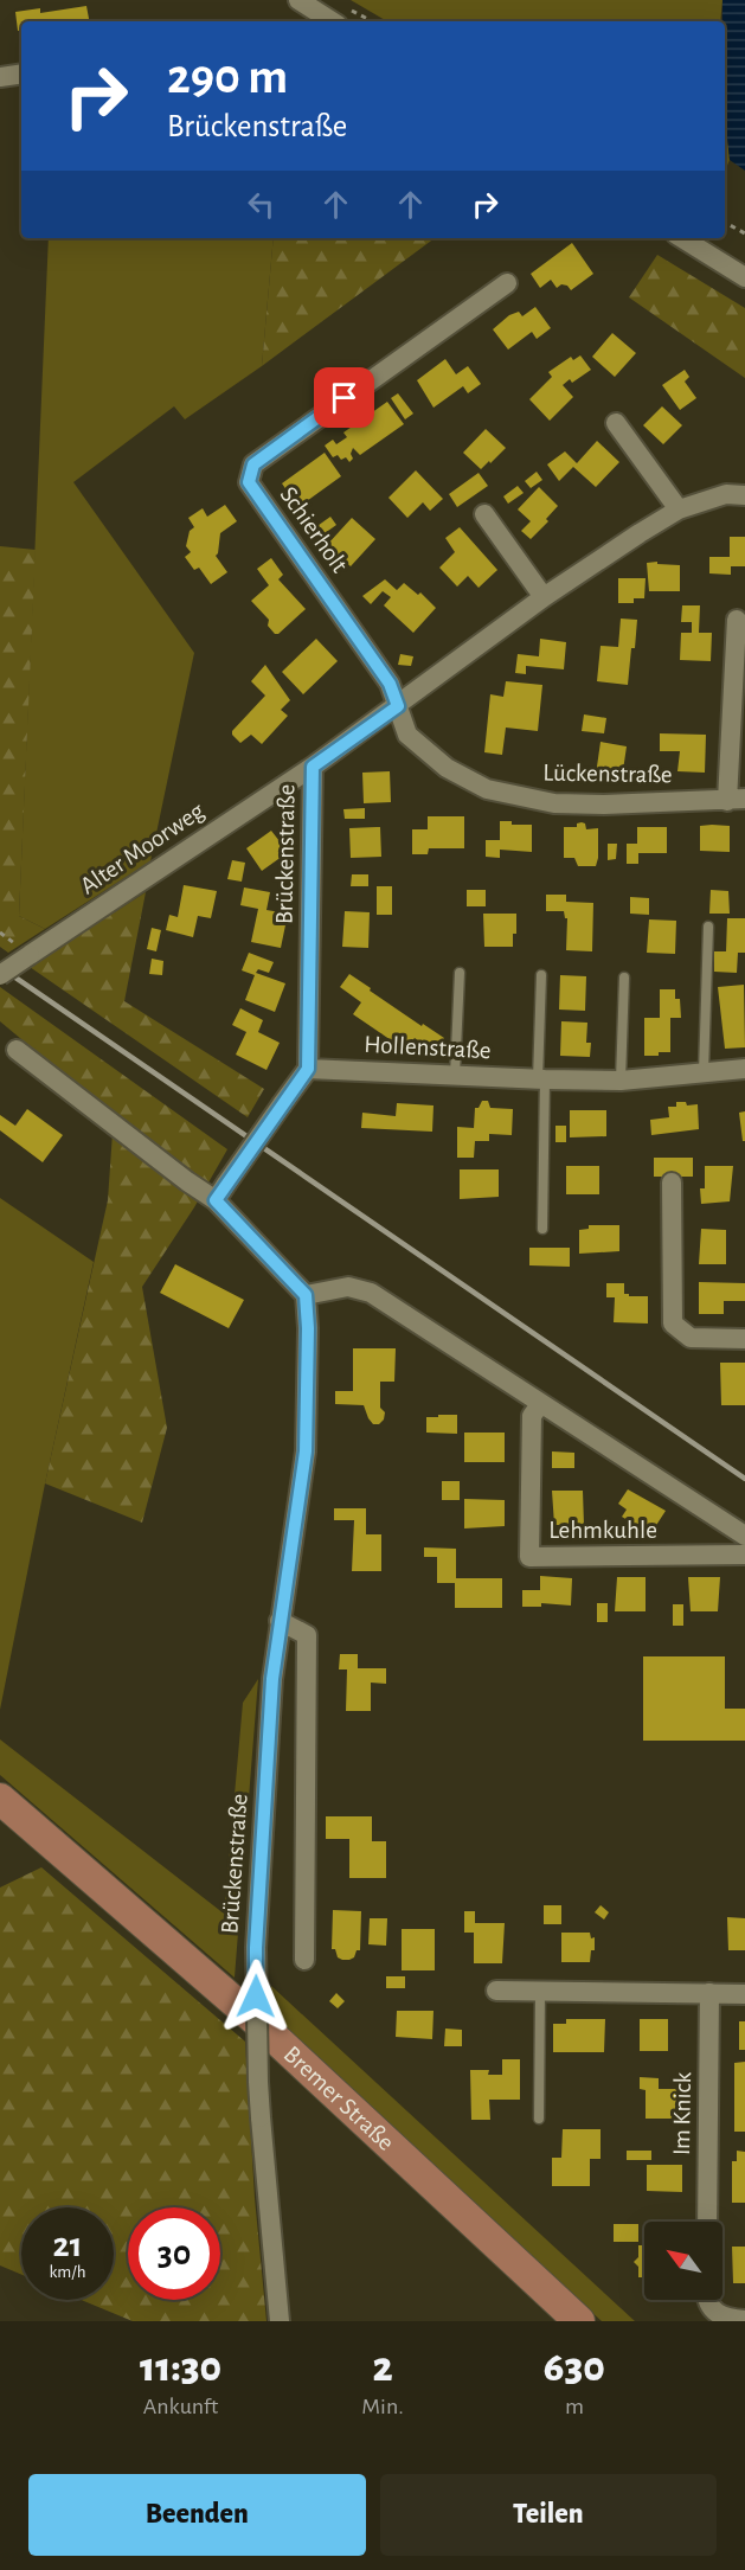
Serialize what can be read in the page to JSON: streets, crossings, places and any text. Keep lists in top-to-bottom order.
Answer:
{
  "streets": {
    "main road": ["Bremer Straße"],
    "street": [
      "Schierholt",
      "Lückenstraße",
      "Alter Moorweg",
      "Brückenstraße",
      "Hollenstraße",
      "Lehmkuhle",
      "Im Knick"
    ]
  },
  "crossings": [
    ["Schierholt", "Lückenstraße"],
    ["Schierholt", "Brückenstraße"],
    ["Lückenstraße", "Brückenstraße"],
    ["Alter Moorweg", "Brückenstraße"],
    ["Brückenstraße", "Hollenstraße"],
    ["Brückenstraße", "Lehmkuhle"]
  ],
  "north": "top left",
  "page": {
    "turn": ["290 m", "Brückenstraße"],
    "speed": "21 km/h",
    "limit": "30",
    "eta": [
      "11:30",
      "Ankunft",
      "2",
      "Min.",
      "630",
      "m"
    ],
    "buttons": ["Beenden", "Teilen"]
  }
}
